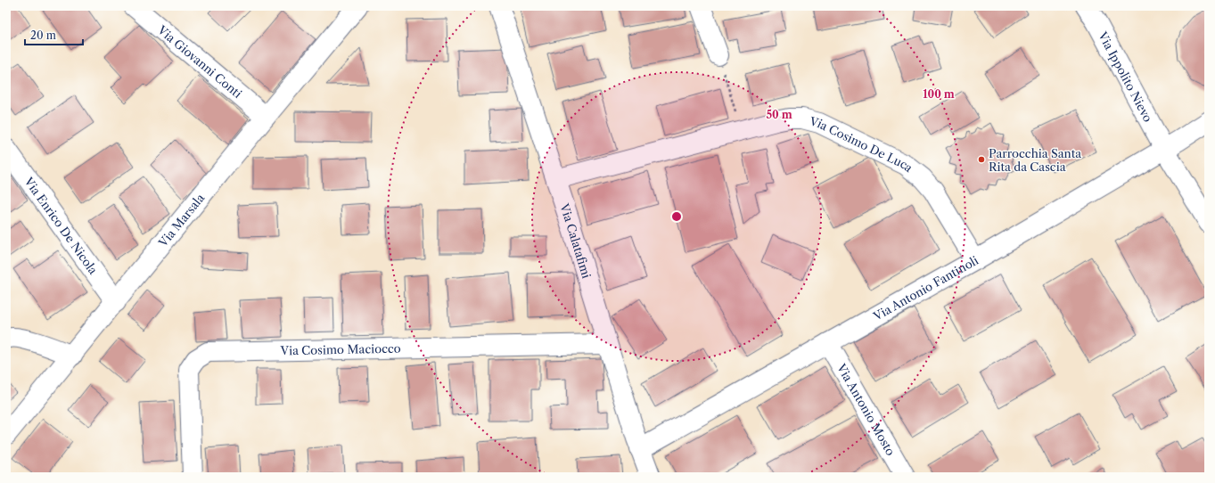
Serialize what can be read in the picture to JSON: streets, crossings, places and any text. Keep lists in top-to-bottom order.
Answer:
{
  "streets": {
    "street": [
      "Via Giovanni Conti",
      "Via Ippolito Nievo",
      "Via Cosimo De Luca",
      "Via Marsala",
      "Via Enrico De Nicola",
      "Via Calatafimi",
      "Via Antonio Fantinoli",
      "Via Cosimo Maciocco",
      "Via Antonio Mosto"
    ]
  },
  "crossings": [
    ["Via Giovanni Conti", "Via Marsala"],
    ["Via Ippolito Nievo", "Via Antonio Fantinoli"],
    ["Via Cosimo De Luca", "Via Calatafimi"],
    ["Via Cosimo De Luca", "Via Antonio Fantinoli"],
    ["Via Marsala", "Via Enrico De Nicola"],
    ["Via Calatafimi", "Via Antonio Fantinoli"],
    ["Via Calatafimi", "Via Cosimo Maciocco"],
    ["Via Antonio Fantinoli", "Via Antonio Mosto"]
  ],
  "places": ["Parrocchia Santa Rita da Cascia"],
  "scale_bar": "20 m",
  "rings": ["100 m", "50 m"]
}
